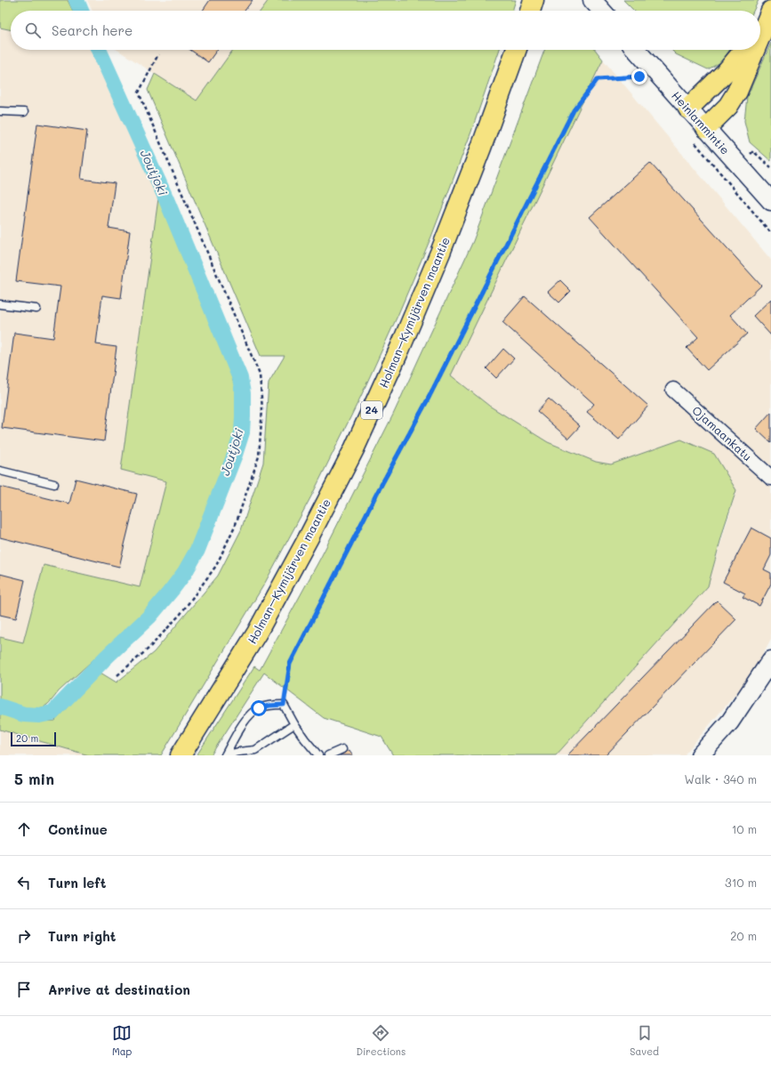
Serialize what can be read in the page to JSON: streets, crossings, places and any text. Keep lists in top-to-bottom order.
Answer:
{
  "streets": {
    "highway": ["Holman–Kymijärven maantie", "24"],
    "street": ["Heinlammintie", "Ojamaankatu"]
  },
  "water": ["Joutjoki"],
  "scale_bar": "20 m",
  "page": {
    "search": "Search here",
    "scale": "20 m",
    "heading": ["5 min", "Walk · 340 m"],
    "list": [
      ["Continue", "10 m"],
      ["Turn left", "310 m"],
      ["Turn right", "20 m"],
      "Arrive at destination"
    ],
    "nav": ["Map", "Directions", "Saved"]
  }
}
